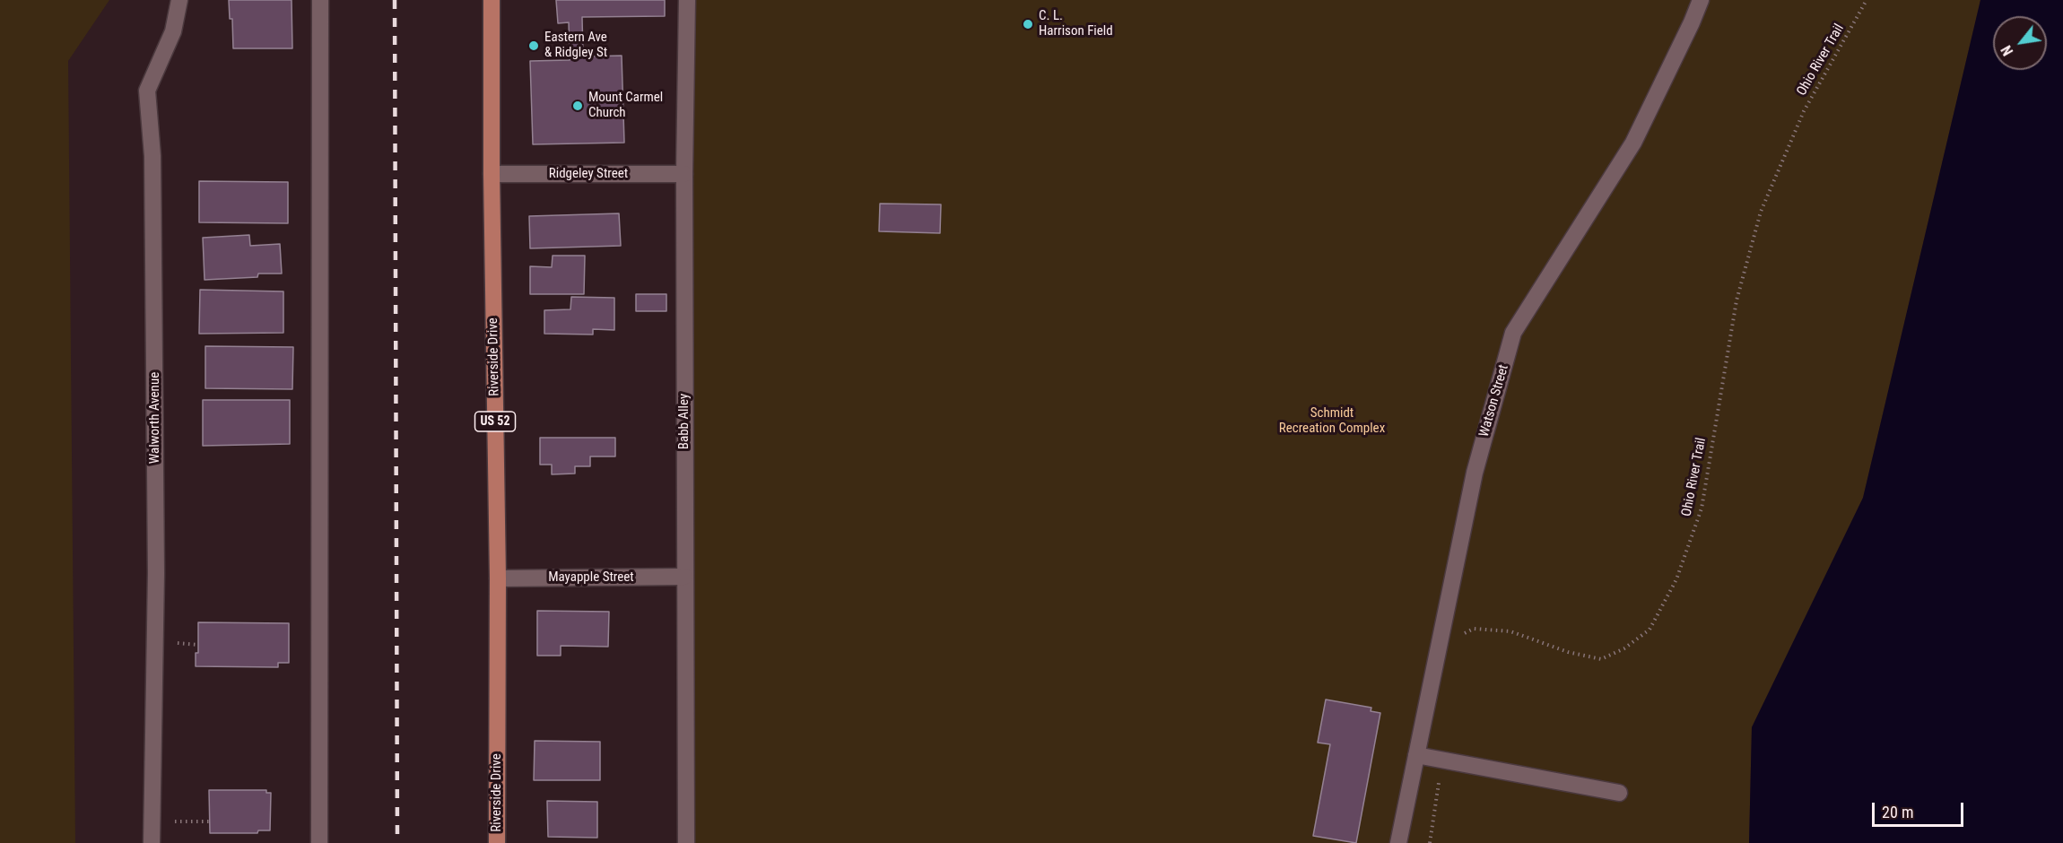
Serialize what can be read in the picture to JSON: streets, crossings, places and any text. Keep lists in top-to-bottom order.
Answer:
{
  "streets": {
    "main road": ["Riverside Drive", "US 52"],
    "street": [
      "Ridgeley Street",
      "Watson Street",
      "Walworth Avenue",
      "Babb Alley",
      "Mayapple Street"
    ],
    "path": ["Ohio River Trail"]
  },
  "crossings": [
    ["Ridgeley Street", "Riverside Drive"],
    ["Ridgeley Street", "Babb Alley"],
    ["Riverside Drive", "Mayapple Street"],
    ["Babb Alley", "Mayapple Street"]
  ],
  "parks": ["Schmidt Recreation Complex"],
  "places": ["C. L. Harrison Field", "Eastern Ave & Ridgley St", "Mount Carmel Church"],
  "scale_bar": "20 m",
  "north": "bottom left"
}
